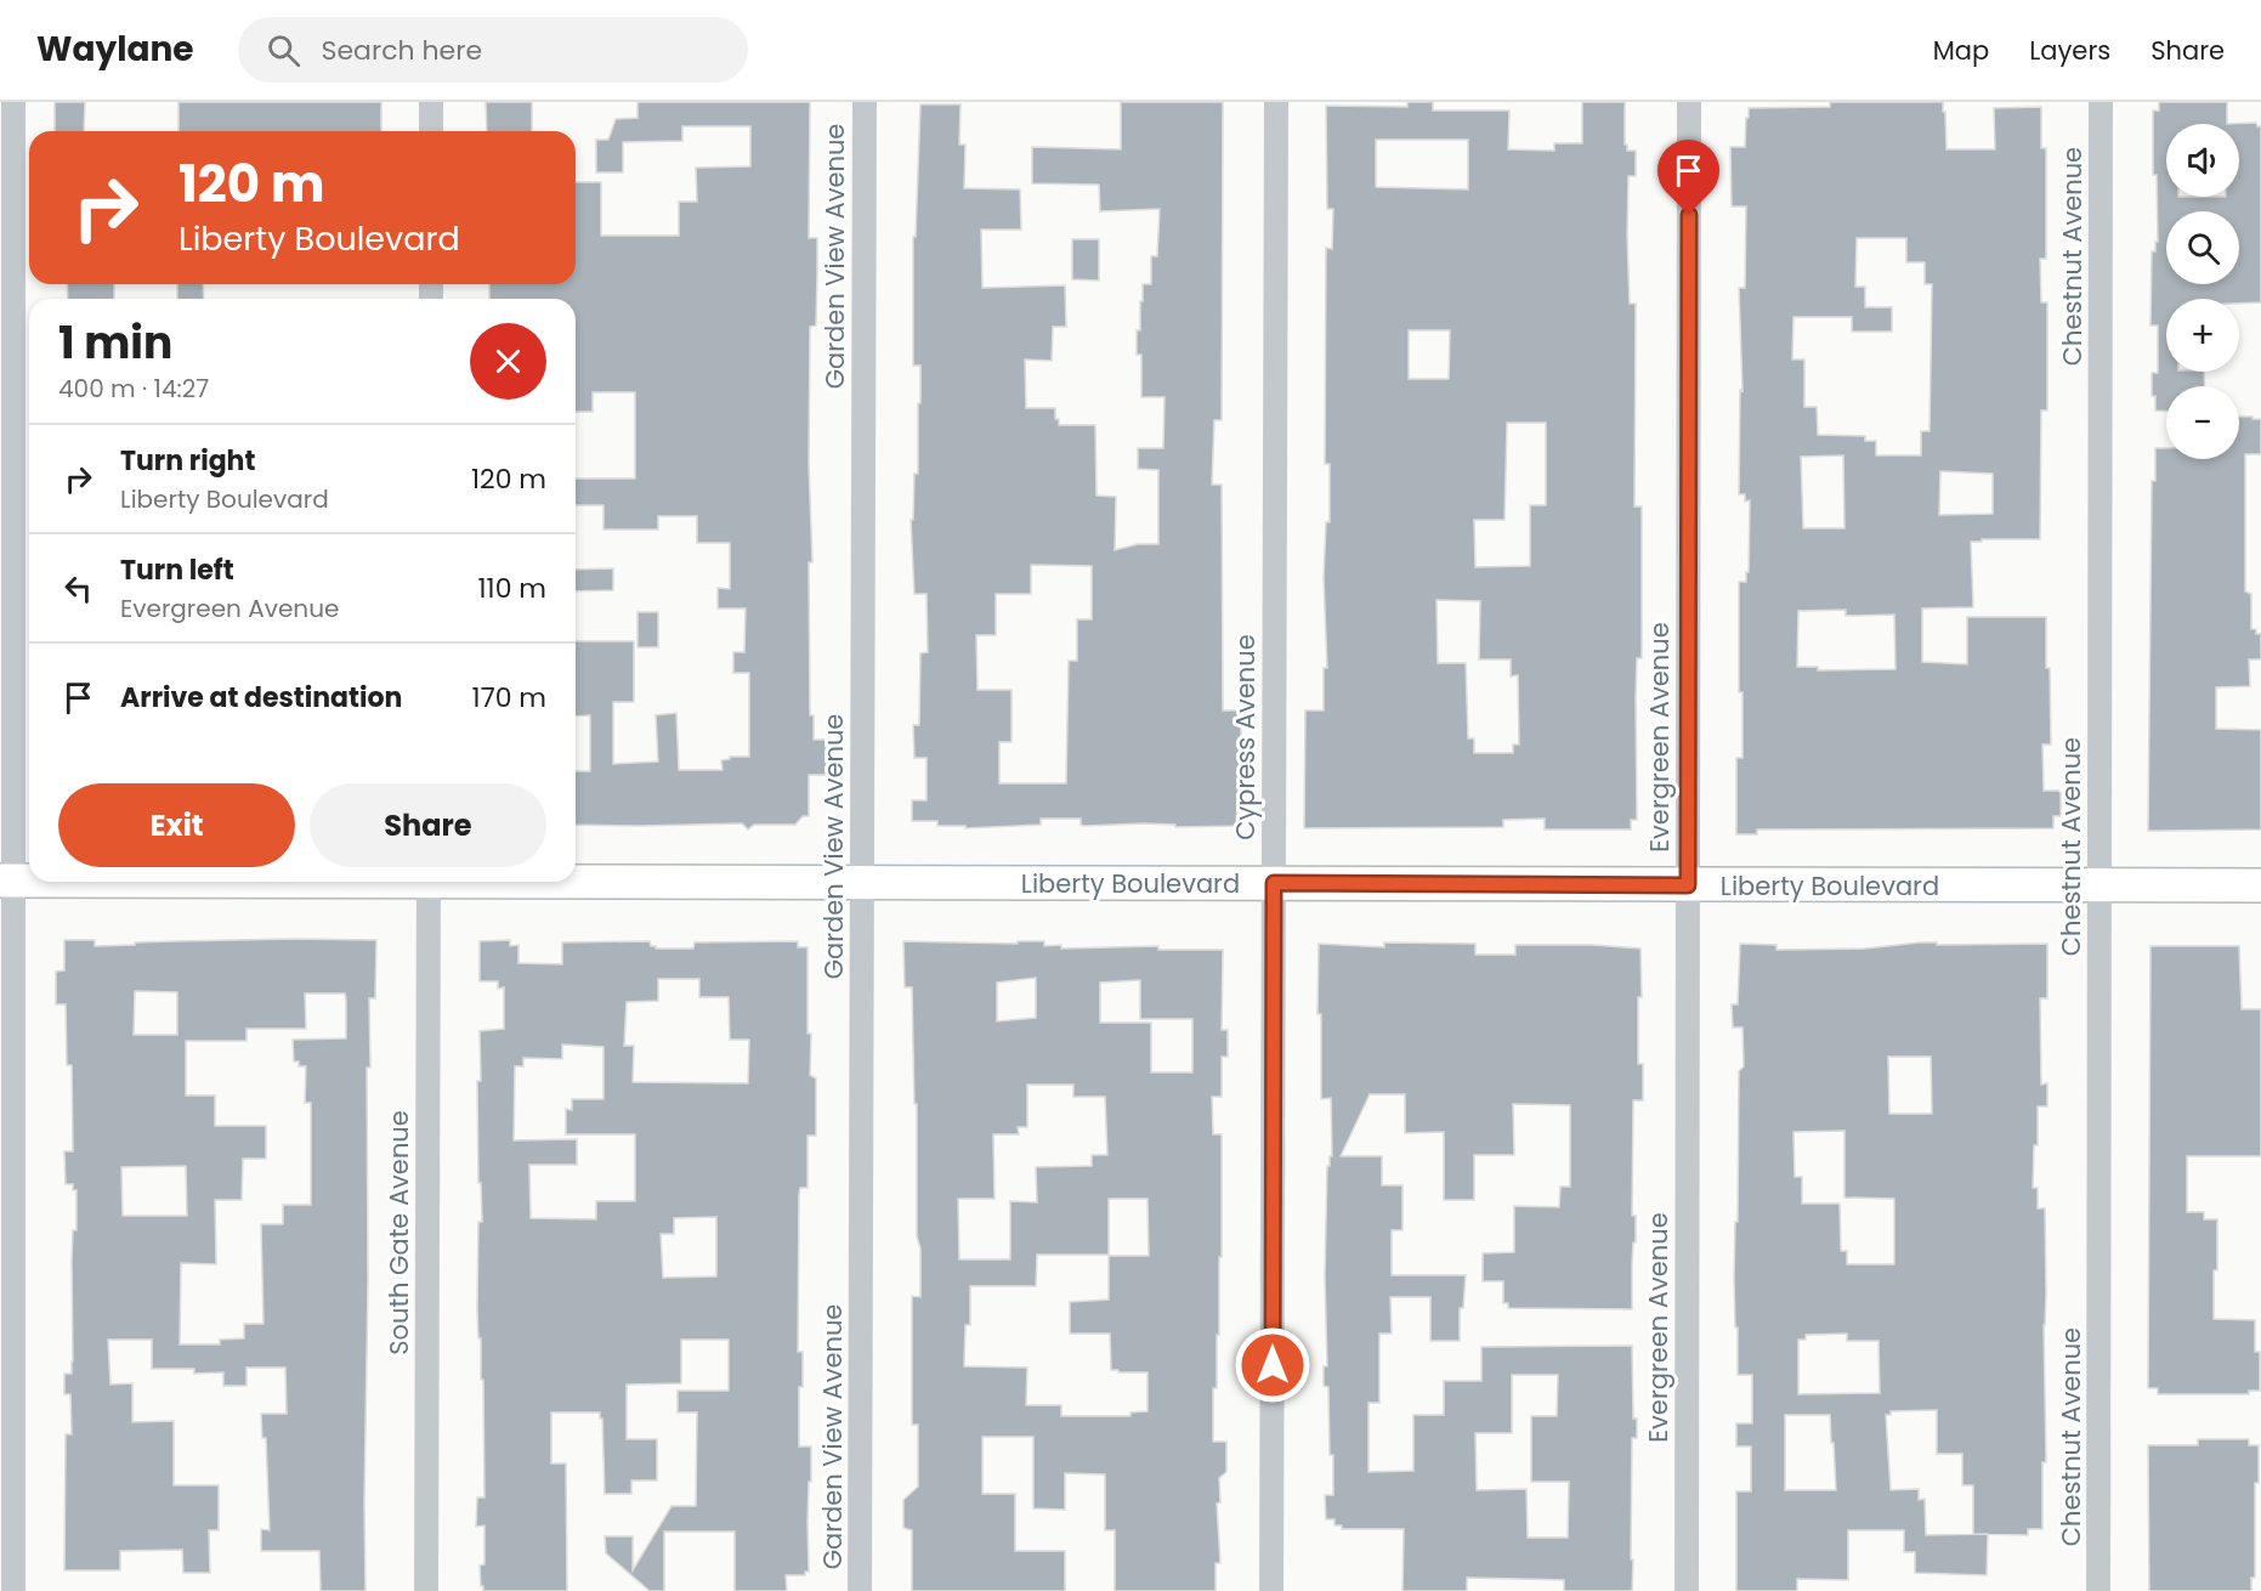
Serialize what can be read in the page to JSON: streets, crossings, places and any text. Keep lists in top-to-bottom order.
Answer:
{
  "streets": {
    "street": [
      "Garden View Avenue",
      "Chestnut Avenue",
      "Cypress Avenue",
      "Evergreen Avenue",
      "Liberty Boulevard",
      "South Gate Avenue"
    ]
  },
  "crossings": [
    ["Garden View Avenue", "Liberty Boulevard"],
    ["Chestnut Avenue", "Liberty Boulevard"],
    ["Cypress Avenue", "Liberty Boulevard"],
    ["Evergreen Avenue", "Liberty Boulevard"]
  ],
  "page": {
    "header": "Waylane",
    "search": "Search here",
    "nav": ["Map", "Layers", "Share"],
    "map_buttons": ["+", "−"],
    "turn": ["120 m", "Liberty Boulevard"],
    "heading": ["1 min", "400 m · 14:27"],
    "list": [
      {
        "name": "Turn right",
        "note": "Liberty Boulevard",
        "value": "120 m"
      },
      {
        "name": "Turn left",
        "note": "Evergreen Avenue",
        "value": "110 m"
      },
      {
        "name": "Arrive at destination",
        "value": "170 m"
      }
    ],
    "buttons": ["Exit", "Share"]
  }
}
